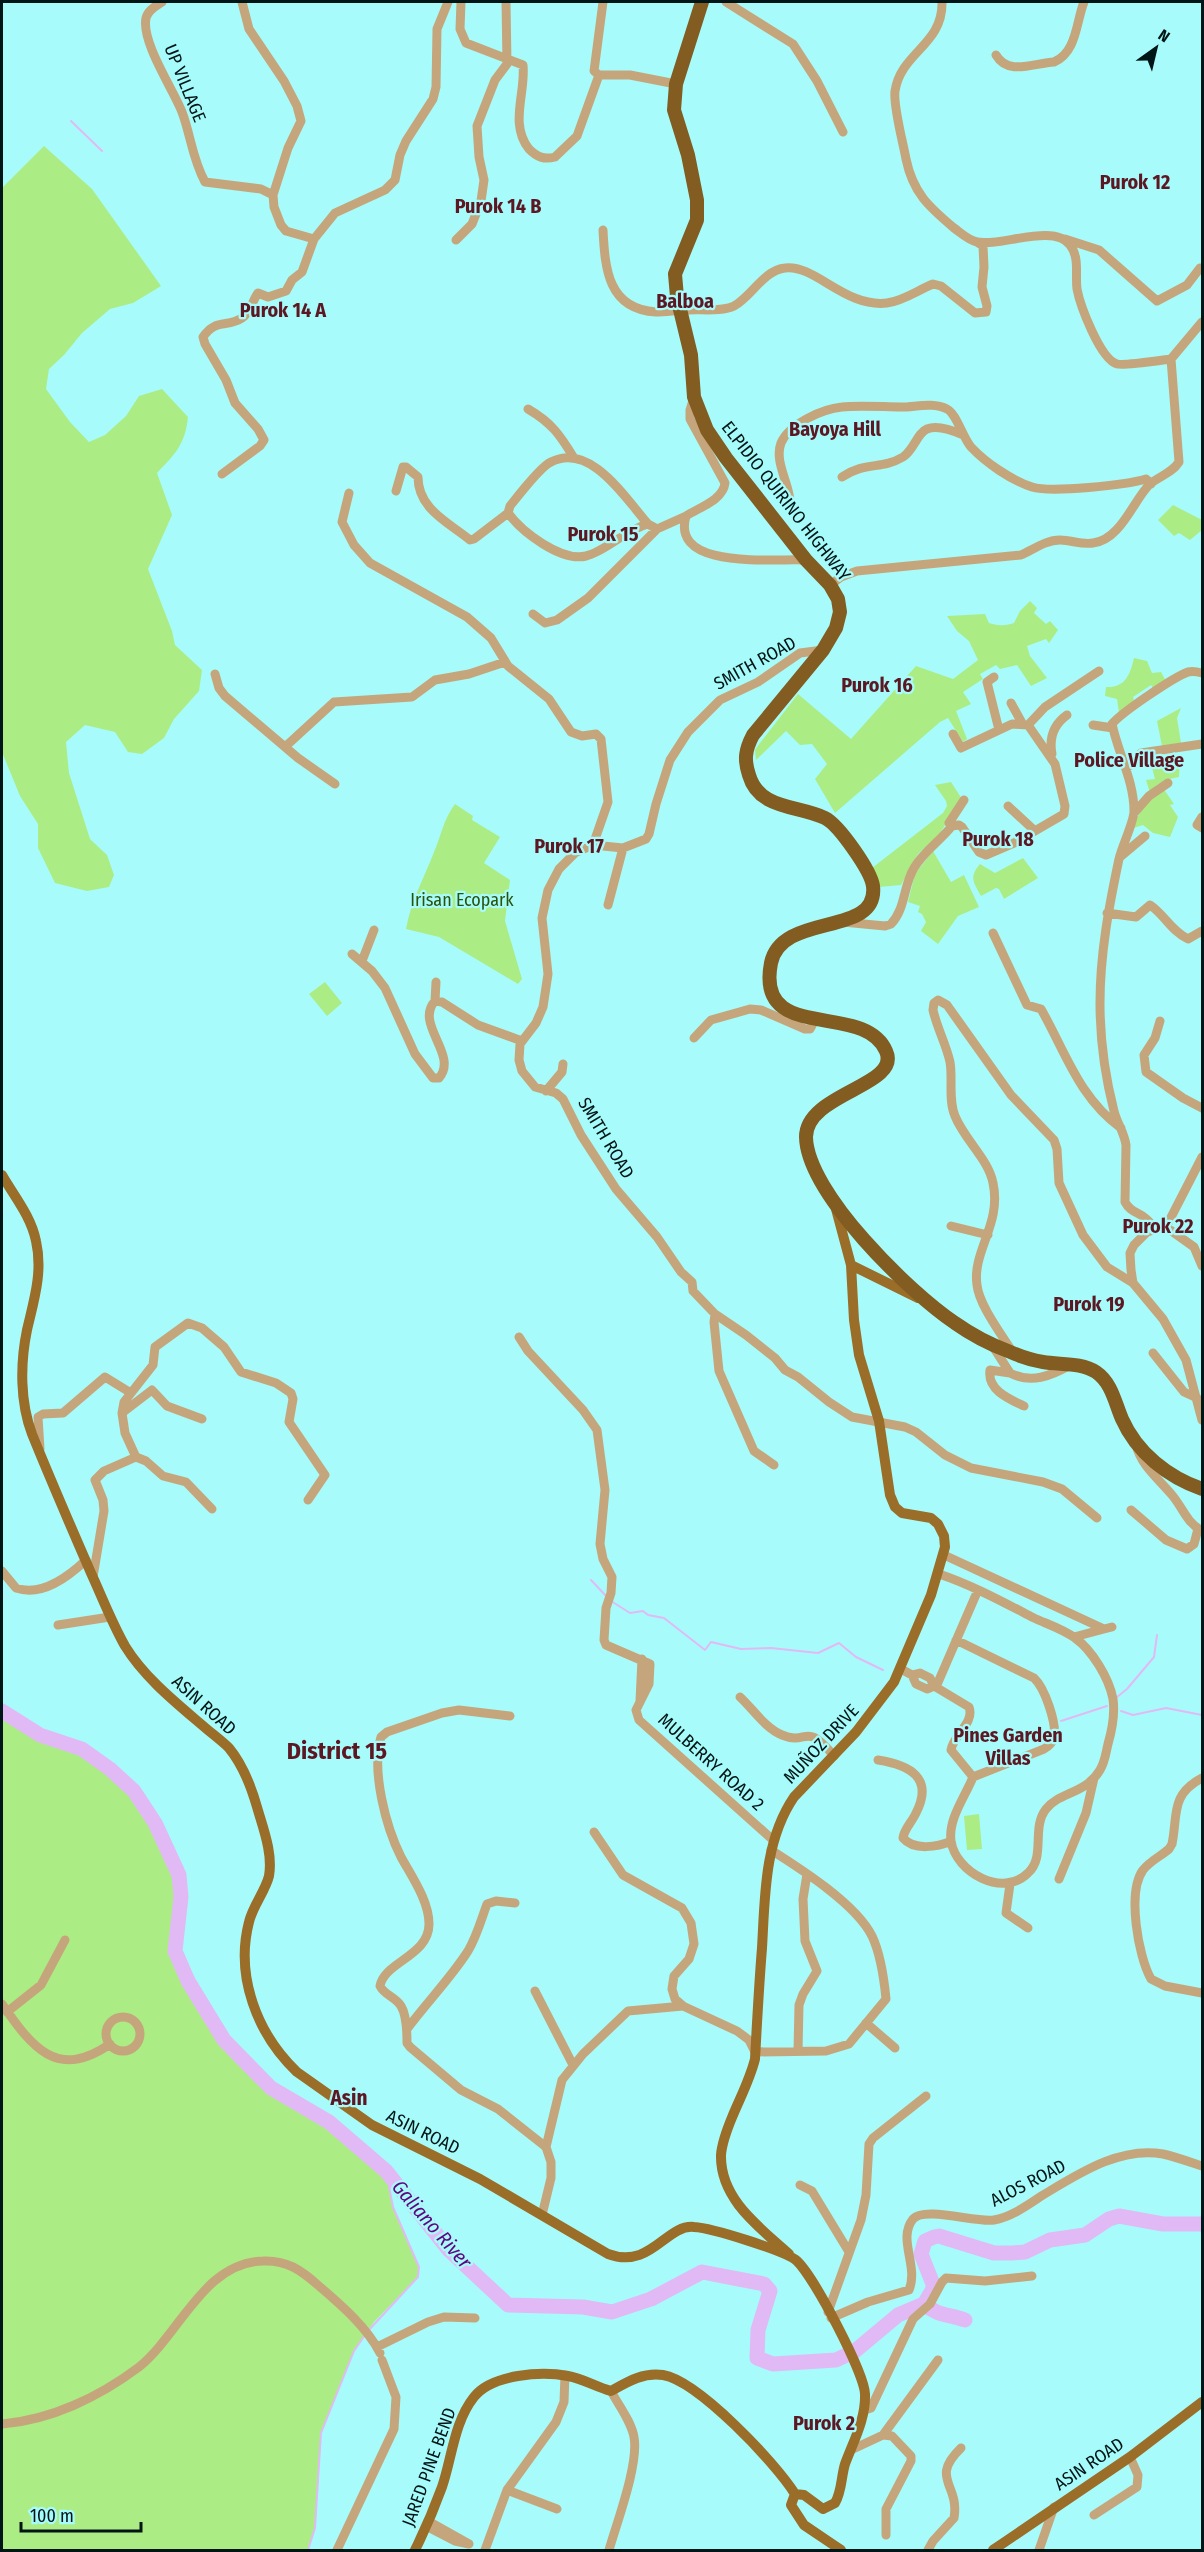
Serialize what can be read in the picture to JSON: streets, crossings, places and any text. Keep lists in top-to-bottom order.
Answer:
{
  "streets": {
    "highway": ["ELPIDIO QUIRINO HIGHWAY"],
    "main road": ["ASIN ROAD", "MUÑOZ DRIVE", "JARED PINE BEND"],
    "street": [
      "UP VILLAGE",
      "SMITH ROAD",
      "MULBERRY ROAD 2",
      "ALOS ROAD"
    ]
  },
  "crossings": [
    ["ELPIDIO QUIRINO HIGHWAY", "SMITH ROAD"],
    ["ELPIDIO QUIRINO HIGHWAY", "MUÑOZ DRIVE"],
    ["SMITH ROAD", "MUÑOZ DRIVE"],
    ["ASIN ROAD", "MUÑOZ DRIVE"],
    ["MUÑOZ DRIVE", "MULBERRY ROAD 2"]
  ],
  "districts": [
    "Purok 12",
    "Purok 14 B",
    "Balboa",
    "Purok 14 A",
    "Bayoya Hill",
    "Purok 15",
    "Purok 16",
    "Police Village",
    "Purok 18",
    "Purok 17",
    "Purok 22",
    "Purok 19",
    "Pines Garden Villas",
    "District 15",
    "Asin",
    "Purok 2"
  ],
  "water": ["Galiano River"],
  "parks": ["Irisan Ecopark"],
  "scale_bar": "100 m",
  "north": "top right"
}
